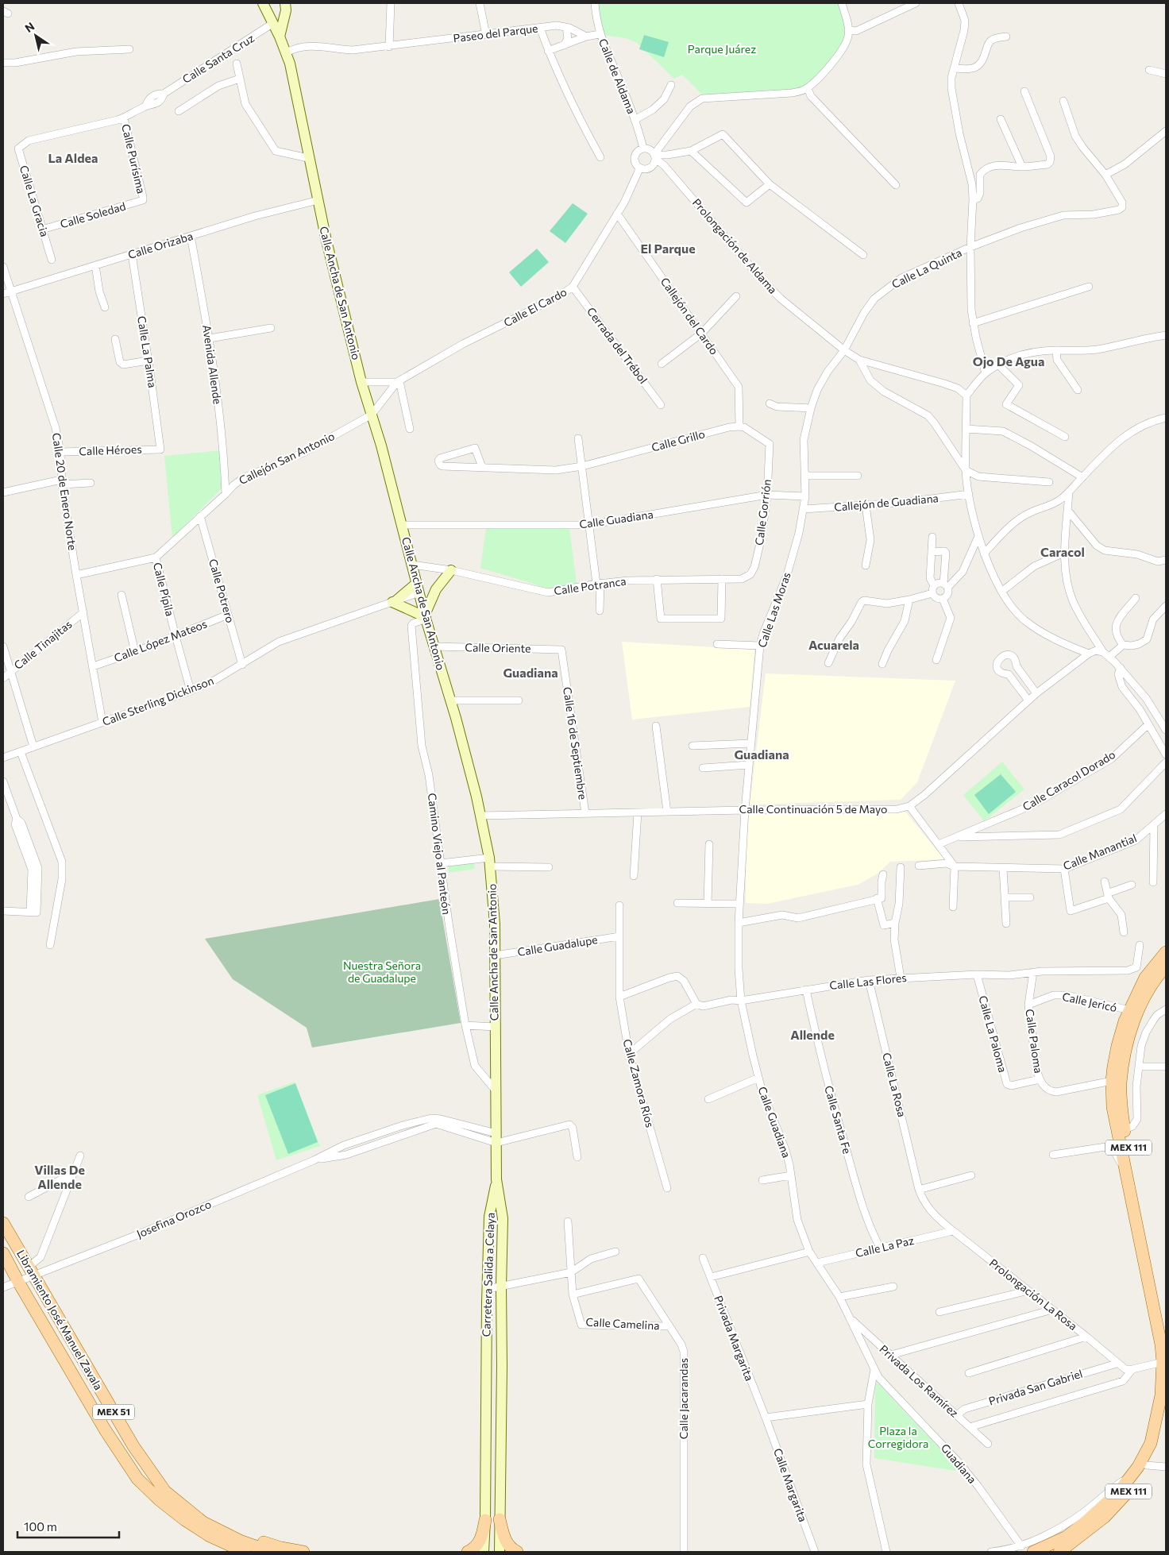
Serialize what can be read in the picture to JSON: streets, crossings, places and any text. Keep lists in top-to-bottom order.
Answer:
{
  "streets": {
    "main road": [
      "Calle Ancha de San Antonio",
      "MEX 111",
      "Carretera Salida a Celaya",
      "Libramiento José Manuel Zavala",
      "MEX 51"
    ],
    "street": [
      "Paseo del Parque",
      "Calle Santa Cruz",
      "Calle de Aldama",
      "Calle Purísima",
      "Calle La Gracia",
      "Calle Soledad",
      "Calle Orizaba",
      "Prolongación de Aldama",
      "Calle La Quinta",
      "Calle El Cardo",
      "Callejón del Cardo",
      "Cerrada del Trébol",
      "Calle La Palma",
      "Avenida Allende",
      "Calle Grillo",
      "Calle Héroes",
      "Callejón San Antonio",
      "Calle 20 de Enero Norte",
      "Callejón de Guadiana",
      "Calle Gorrión",
      "Calle Guadiana",
      "Calle Potranca",
      "Calle Pípila",
      "Calle Potrero",
      "Calle Las Moras",
      "Calle López Mateos",
      "Calle Tinajitas",
      "Calle Oriente",
      "Calle Sterling Dickinson",
      "Calle 16 de Septiembre",
      "Calle Caracol Dorado",
      "Calle Continuación 5 de Mayo",
      "Calle Manantial",
      "Camino Viejo al Panteón",
      "Calle Guadalupe",
      "Calle Las Flores",
      "Calle Jericó",
      "Calle La Paloma",
      "Calle Paloma",
      "Calle Zamora Ríos",
      "Calle La Rosa",
      "Calle Santa Fe",
      "Josefina Orozco",
      "Calle La Paz",
      "Prolongación La Rosa",
      "Calle Camelina",
      "Privada Margarita",
      "Privada Los Ramírez",
      "Privada San Gabriel",
      "Calle Jacarandas",
      "Guadiana",
      "Calle Margarita"
    ]
  },
  "crossings": [
    ["Paseo del Parque", "Calle Ancha de San Antonio"],
    ["Calle Santa Cruz", "Calle Purísima"],
    ["Calle Santa Cruz", "Calle La Gracia"],
    ["Calle Santa Cruz", "Calle Ancha de San Antonio"],
    ["Calle de Aldama", "Prolongación de Aldama"],
    ["Calle de Aldama", "Calle El Cardo"],
    ["Calle Purísima", "Calle Soledad"],
    ["Calle La Gracia", "Calle Soledad"],
    ["Calle Orizaba", "Calle Ancha de San Antonio"],
    ["Calle Orizaba", "Calle La Palma"],
    ["Calle Orizaba", "Avenida Allende"],
    ["Calle Orizaba", "Calle 20 de Enero Norte"],
    ["Prolongación de Aldama", "Calle La Quinta"],
    ["Prolongación de Aldama", "Calle El Cardo"],
    ["Prolongación de Aldama", "Calle Las Moras"],
    ["Calle La Quinta", "Calle Las Moras"],
    ["Calle Ancha de San Antonio", "Calle El Cardo"],
    ["Calle Ancha de San Antonio", "Callejón San Antonio"],
    ["Calle Ancha de San Antonio", "Calle Guadiana"],
    ["Calle Ancha de San Antonio", "Calle Potranca"],
    ["Calle Ancha de San Antonio", "Calle Oriente"],
    ["Calle Ancha de San Antonio", "Calle Continuación 5 de Mayo"],
    ["Calle Ancha de San Antonio", "Camino Viejo al Panteón"],
    ["Calle Ancha de San Antonio", "Calle Guadalupe"],
    ["Calle Ancha de San Antonio", "Josefina Orozco"],
    ["Calle Ancha de San Antonio", "Carretera Salida a Celaya"],
    ["Calle El Cardo", "Callejón del Cardo"],
    ["Calle El Cardo", "Cerrada del Trébol"],
    ["Calle El Cardo", "Callejón San Antonio"],
    ["Callejón del Cardo", "Calle Grillo"],
    ["Callejón del Cardo", "Calle Gorrión"],
    ["Calle La Palma", "Calle Héroes"],
    ["Avenida Allende", "Callejón San Antonio"],
    ["Calle Grillo", "Calle Gorrión"],
    ["Calle Héroes", "Calle 20 de Enero Norte"],
    ["Callejón San Antonio", "Calle Pípila"],
    ["Callejón San Antonio", "Calle Potrero"],
    ["Calle 20 de Enero Norte", "Calle López Mateos"],
    ["Calle 20 de Enero Norte", "Calle Tinajitas"],
    ["Calle 20 de Enero Norte", "Calle Sterling Dickinson"],
    ["Callejón de Guadiana", "Calle Las Moras"],
    ["Calle Gorrión", "Calle Guadiana"],
    ["Calle Gorrión", "Calle Potranca"],
    ["Calle Guadiana", "Calle Las Moras"],
    ["Calle Guadiana", "Calle Las Flores"],
    ["Calle Guadiana", "Calle La Paz"],
    ["Calle Guadiana", "Privada Los Ramírez"],
    ["Calle Guadiana", "Guadiana"],
    ["Calle Pípila", "Calle López Mateos"],
    ["Calle Pípila", "Calle Sterling Dickinson"],
    ["Calle Potrero", "Calle López Mateos"],
    ["Calle Potrero", "Calle Sterling Dickinson"],
    ["Calle Las Moras", "Calle Continuación 5 de Mayo"],
    ["Calle Oriente", "Calle 16 de Septiembre"],
    ["Calle 16 de Septiembre", "Calle Continuación 5 de Mayo"],
    ["Calle Guadalupe", "Calle Zamora Ríos"],
    ["Calle Las Flores", "Calle La Paloma"],
    ["Calle Las Flores", "Calle Paloma"],
    ["Calle Las Flores", "Calle La Rosa"],
    ["Calle Las Flores", "Calle Santa Fe"],
    ["Calle Jericó", "Calle Paloma"],
    ["Calle Jericó", "MEX 111"],
    ["Calle La Paloma", "Calle Paloma"],
    ["Calle Paloma", "MEX 111"],
    ["Calle La Rosa", "Prolongación La Rosa"],
    ["Calle Santa Fe", "Calle La Paz"],
    ["Josefina Orozco", "Libramiento José Manuel Zavala"],
    ["Calle La Paz", "Prolongación La Rosa"],
    ["Prolongación La Rosa", "Privada San Gabriel"],
    ["Calle Camelina", "Calle Jacarandas"],
    ["Privada Margarita", "Calle Margarita"],
    ["Privada Los Ramírez", "Privada San Gabriel"]
  ],
  "districts": [
    "La Aldea",
    "El Parque",
    "Ojo De Agua",
    "Caracol",
    "Acuarela",
    "Guadiana",
    "Guadiana",
    "Allende",
    "Villas De Allende"
  ],
  "parks": ["Parque Juárez", "Nuestra Señora de Guadalupe", "Plaza la Corregidora"],
  "scale_bar": "100 m",
  "north": "top left"
}
